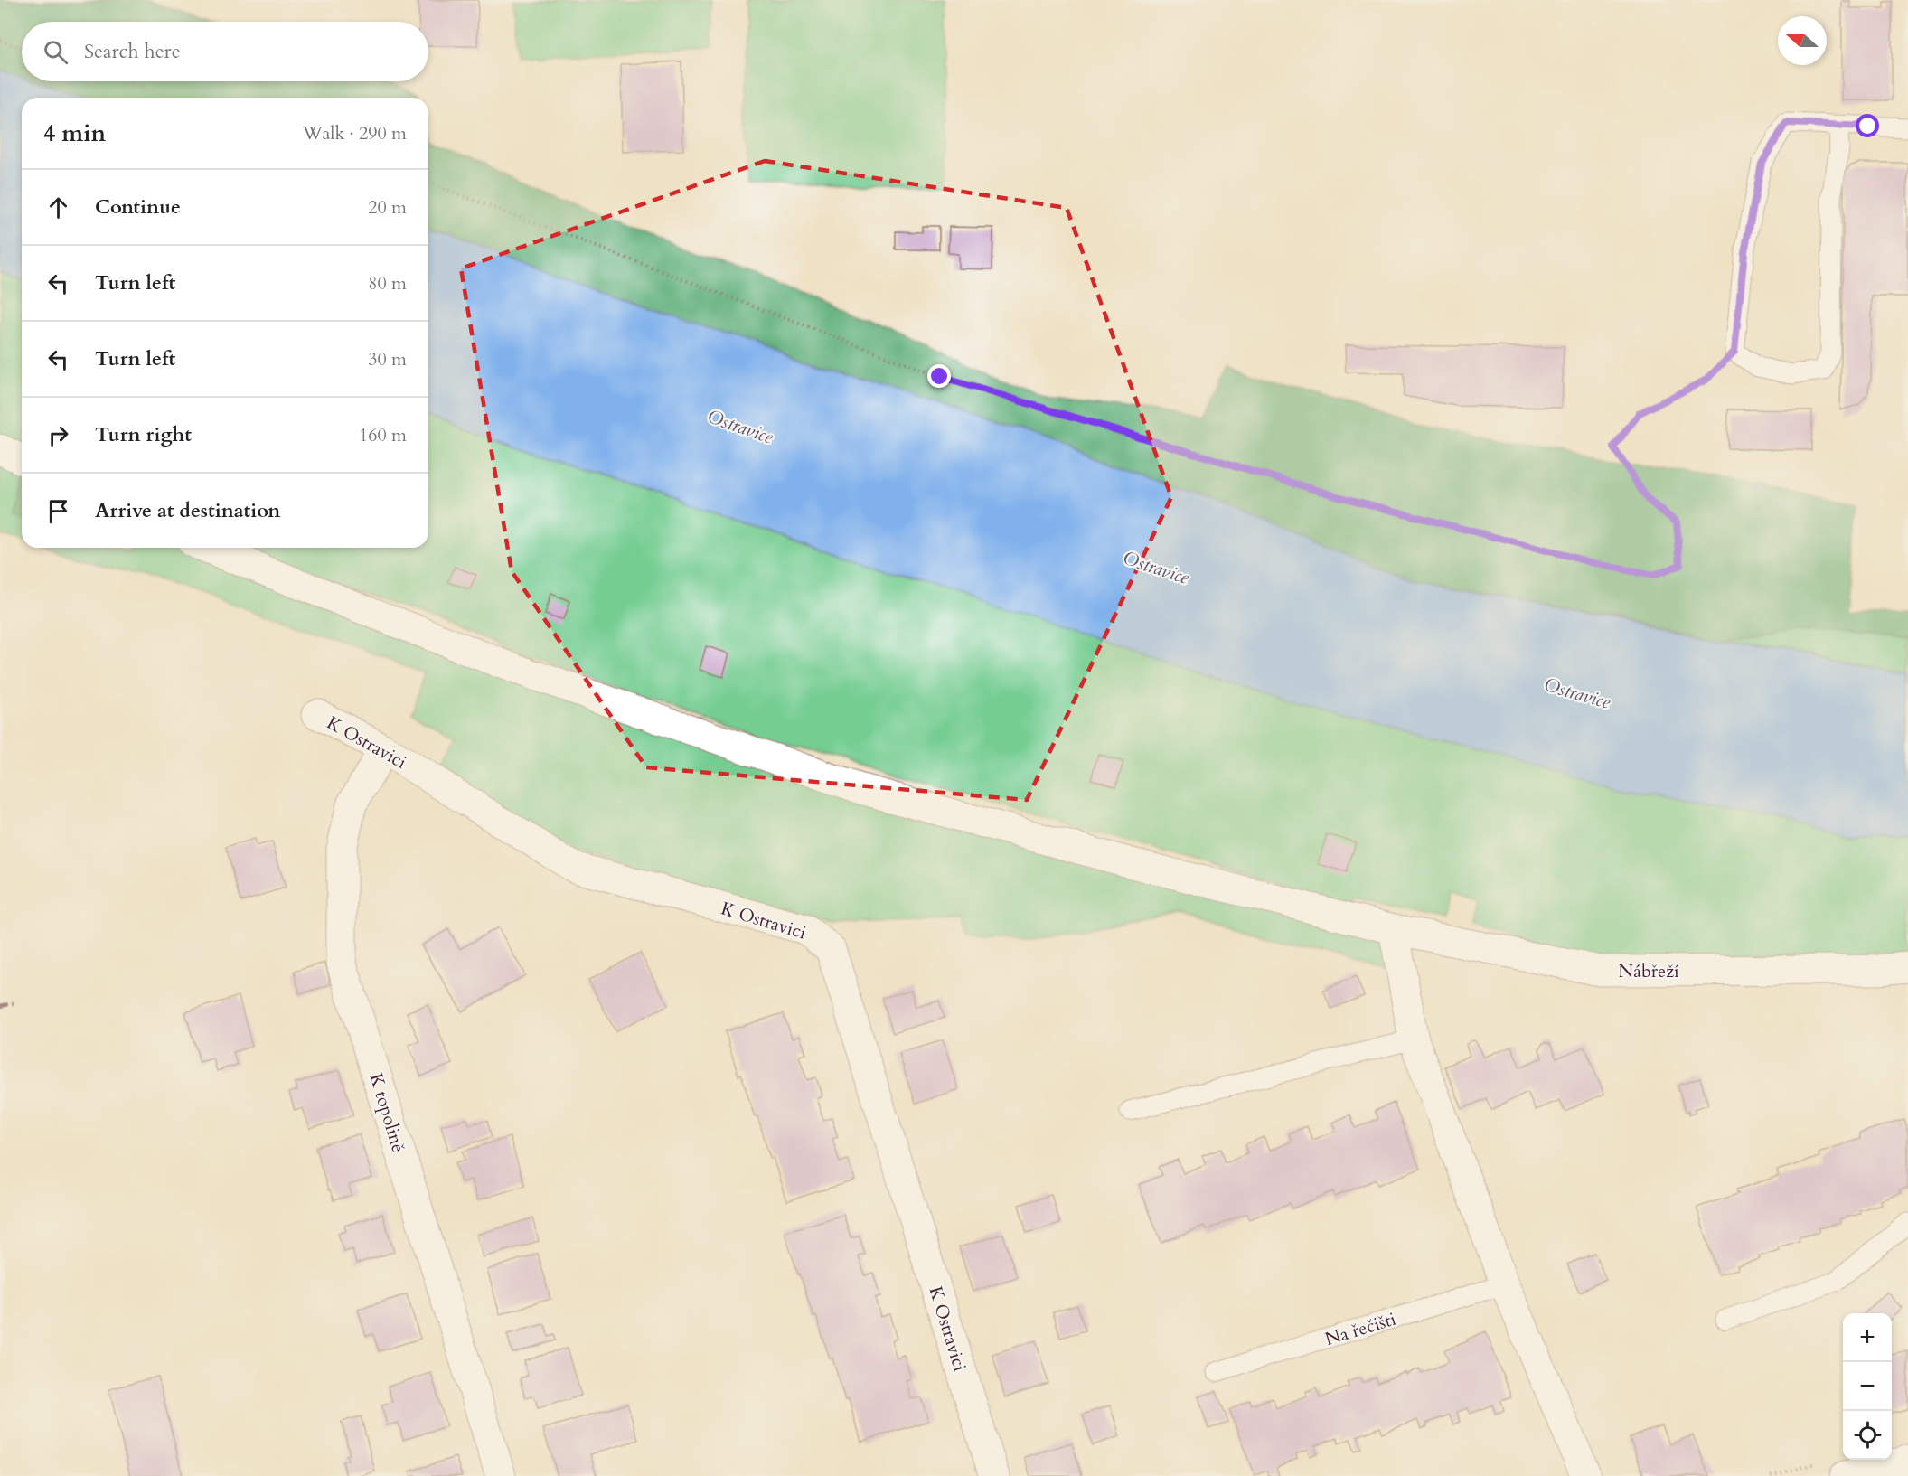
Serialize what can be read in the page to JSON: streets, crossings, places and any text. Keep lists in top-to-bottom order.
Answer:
{
  "streets": {
    "street": ["K Ostravici", "Nábřeží", "K topolině"],
    "lane": ["Na řečišti"]
  },
  "crossings": [
    ["K Ostravici", "K topolině"]
  ],
  "water": ["Ostravice"],
  "north": "left",
  "page": {
    "search": "Search here",
    "heading": ["4 min", "Walk · 290 m"],
    "list": [
      ["Continue", "20 m"],
      ["Turn left", "80 m"],
      ["Turn left", "30 m"],
      ["Turn right", "160 m"],
      "Arrive at destination"
    ],
    "map_buttons": ["+", "−"]
  }
}
